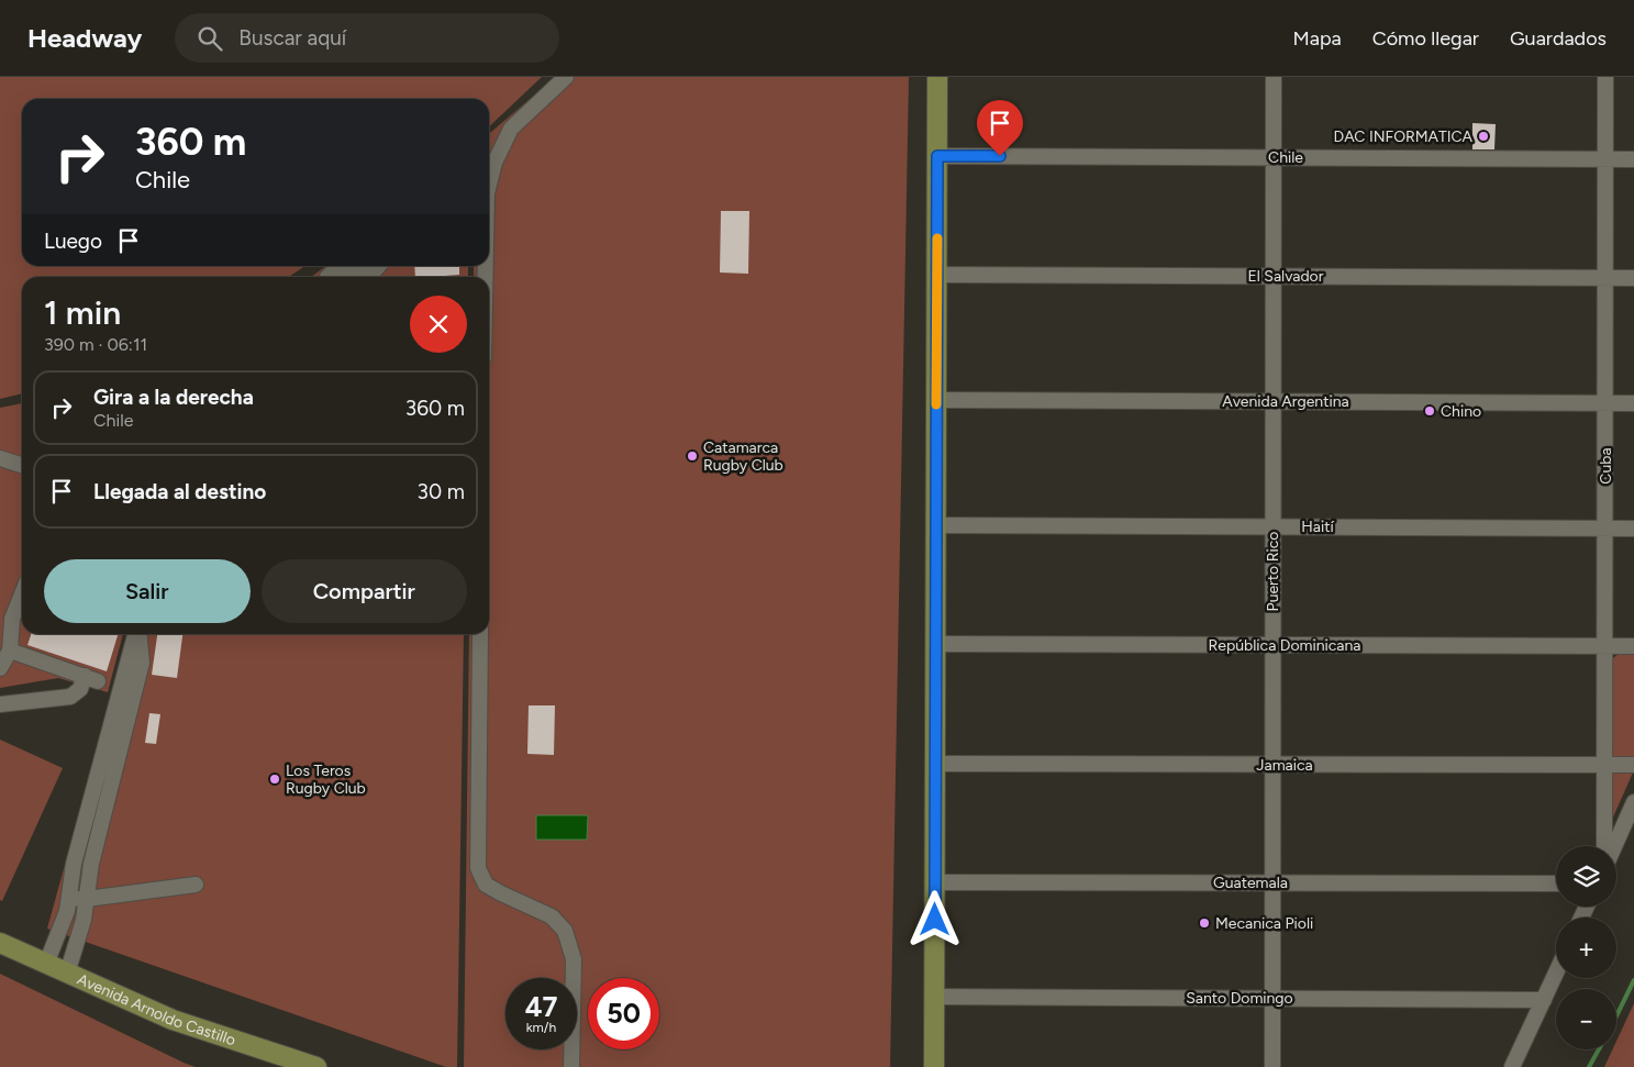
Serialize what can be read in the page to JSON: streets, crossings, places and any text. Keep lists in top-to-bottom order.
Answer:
{
  "streets": {
    "main road": ["Avenida Arnoldo Castillo"],
    "street": [
      "Chile",
      "El Salvador",
      "Avenida Argentina",
      "Cuba",
      "Haití",
      "Puerto Rico",
      "República Dominicana",
      "Jamaica",
      "Guatemala",
      "Santo Domingo"
    ]
  },
  "crossings": [
    ["Chile", "Cuba"],
    ["Chile", "Puerto Rico"],
    ["El Salvador", "Cuba"],
    ["El Salvador", "Puerto Rico"],
    ["Avenida Argentina", "Cuba"],
    ["Avenida Argentina", "Puerto Rico"],
    ["Cuba", "Haití"],
    ["Cuba", "República Dominicana"],
    ["Cuba", "Jamaica"],
    ["Haití", "Puerto Rico"],
    ["Puerto Rico", "República Dominicana"],
    ["Puerto Rico", "Jamaica"],
    ["Puerto Rico", "Guatemala"],
    ["Puerto Rico", "Santo Domingo"]
  ],
  "places": [
    "DAC INFORMATICA",
    "Chino",
    "Catamarca Rugby Club",
    "Los Teros Rugby Club",
    "Mecanica Pioli"
  ],
  "page": {
    "header": "Headway",
    "search": "Buscar aquí",
    "nav": ["Mapa", "Cómo llegar", "Guardados"],
    "turn": ["360 m", "Chile"],
    "then": "Luego",
    "heading": ["1 min", "390 m · 06:11"],
    "list": [
      {
        "name": "Gira a la derecha",
        "note": "Chile",
        "value": "360 m"
      },
      {
        "name": "Llegada al destino",
        "value": "30 m"
      }
    ],
    "buttons": ["Salir", "Compartir"],
    "map_buttons": ["+", "−"],
    "speed": "47 km/h",
    "limit": "50"
  }
}
